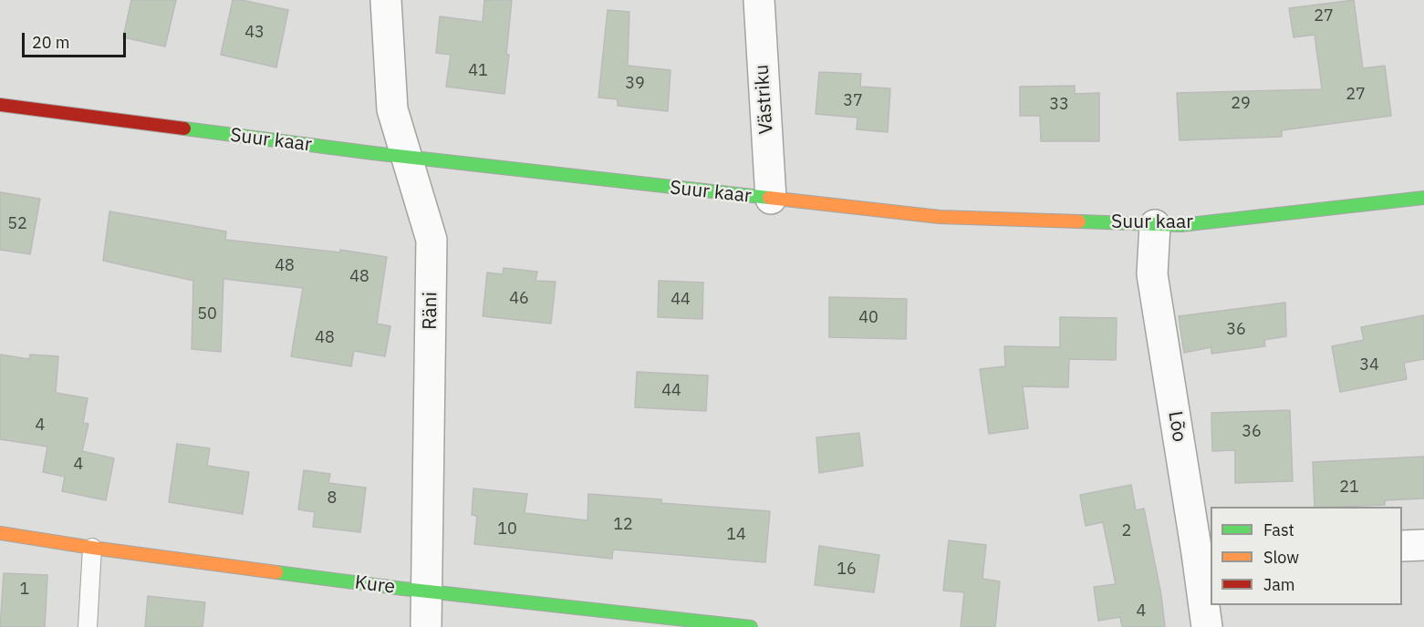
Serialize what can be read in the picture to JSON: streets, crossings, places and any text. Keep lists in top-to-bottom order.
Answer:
{
  "streets": {
    "street": [
      "Västriku",
      "Suur kaar",
      "Räni",
      "Lõo",
      "Kure"
    ]
  },
  "crossings": [
    ["Västriku", "Suur kaar"],
    ["Suur kaar", "Räni"],
    ["Suur kaar", "Lõo"],
    ["Räni", "Kure"]
  ],
  "house_numbers": [
    "27",
    "43",
    "41",
    "39",
    "27",
    "37",
    "29",
    "33",
    "52",
    "48",
    "48",
    "46",
    "44",
    "50",
    "40",
    "36",
    "48",
    "34",
    "44",
    "4",
    "36",
    "4",
    "21",
    "8",
    "12",
    "10",
    "2",
    "14",
    "16",
    "1",
    "4"
  ],
  "legend": ["Fast", "Slow", "Jam"],
  "scale_bar": "20 m"
}
